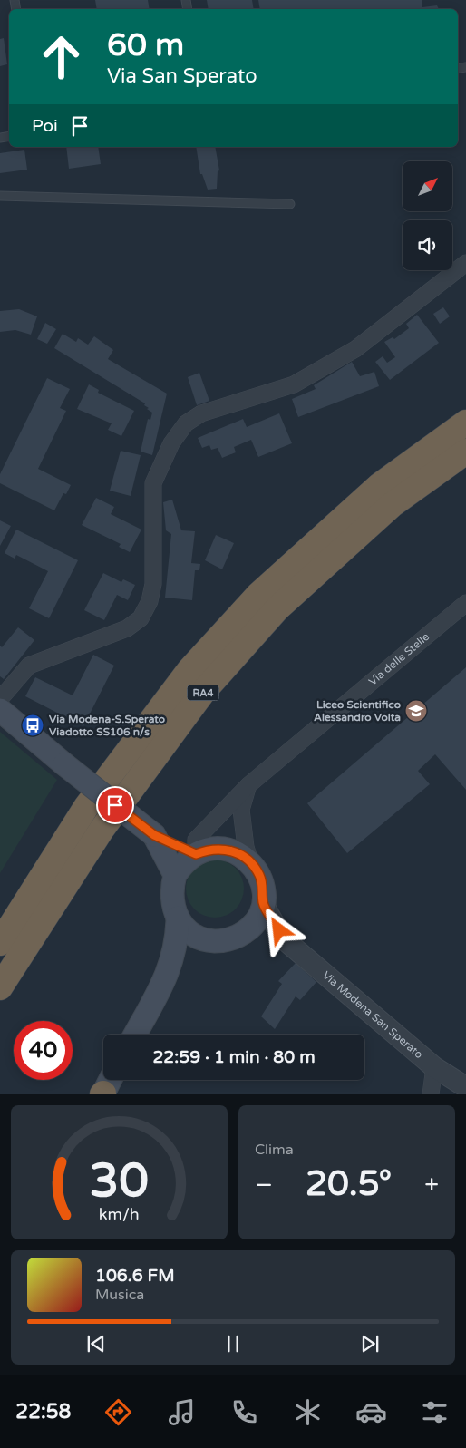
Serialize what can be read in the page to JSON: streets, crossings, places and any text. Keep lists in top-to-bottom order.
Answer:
{
  "streets": {
    "highway": ["RA4"],
    "street": ["Via delle Stelle", "Via Modena San Sperato"]
  },
  "places": {
    "school or university": ["Liceo Scientifico Alessandro Volta"],
    "bus stop": ["Via Modena-S.Sperato Viadotto SS106 n/s"]
  },
  "north": "top right",
  "page": {
    "turn": ["60 m", "Via San Sperato"],
    "then": "Poi",
    "limit": "40",
    "trip": "22:59 · 1 min · 80 m",
    "tile": "Clima",
    "heat": ["−", "20.5°", "+"],
    "song": ["106.6 FM", "Musica"],
    "tabs": "22:58",
    "gauge": ["30", "km/h"]
  }
}
